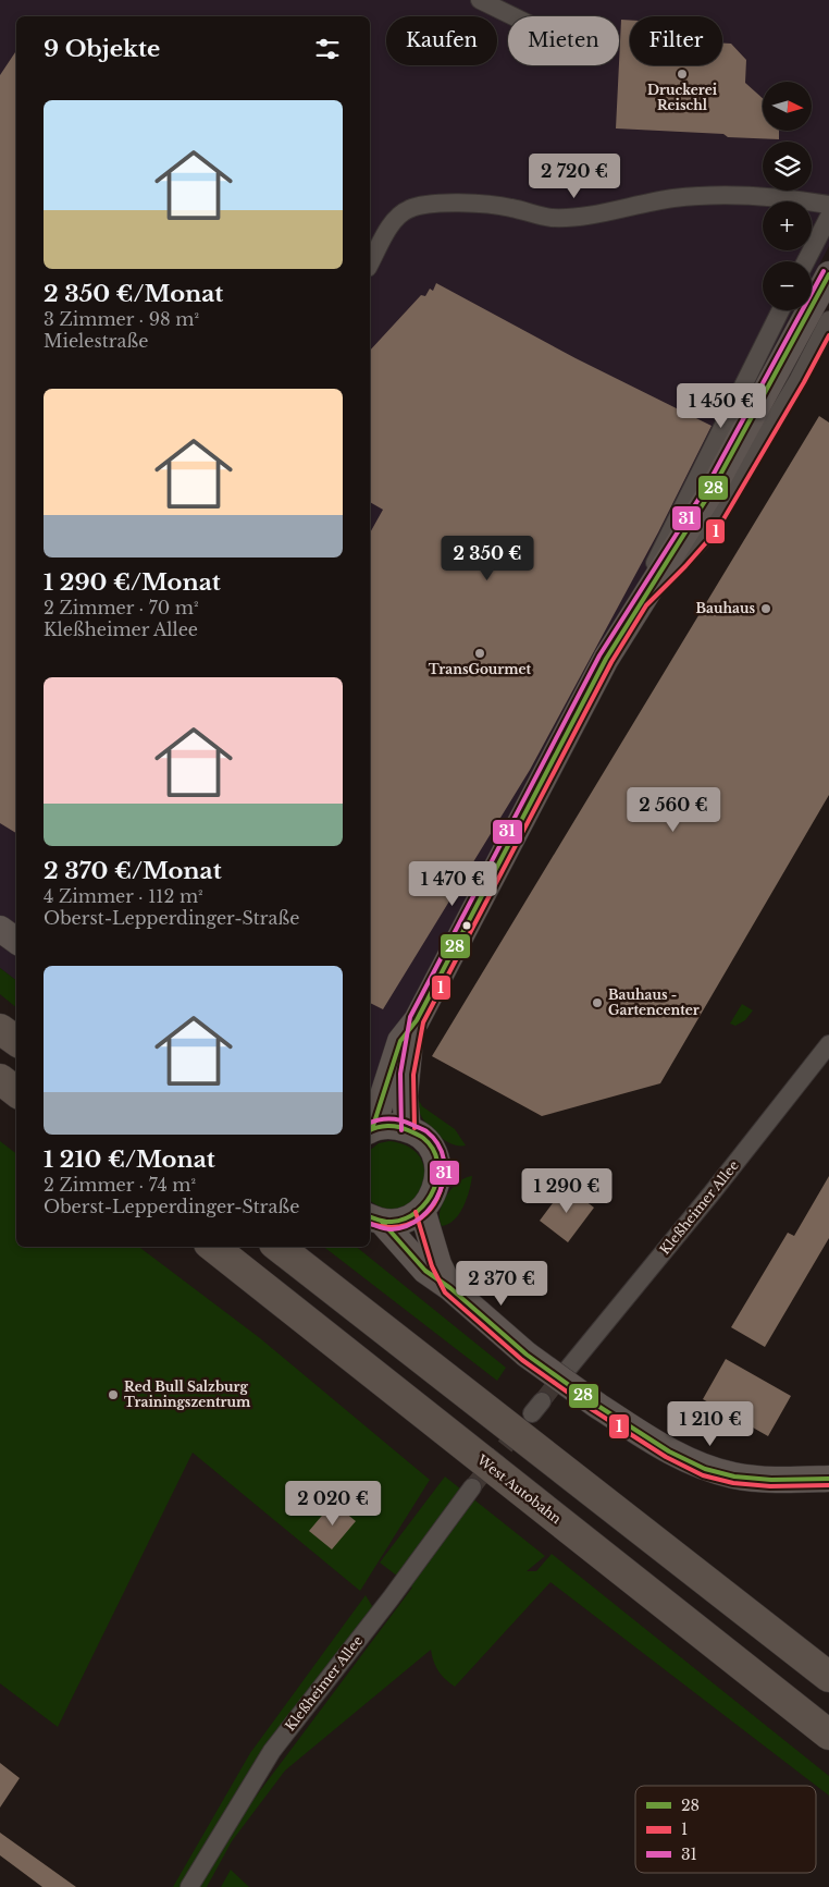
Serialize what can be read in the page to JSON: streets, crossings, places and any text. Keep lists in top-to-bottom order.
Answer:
{
  "streets": {
    "highway": ["West Autobahn"],
    "street": ["Kleßheimer Allee"]
  },
  "places": [
    "Druckerei Reischl",
    "Bauhaus",
    "TransGourmet",
    "Bauhaus - Gartencenter",
    "Red Bull Salzburg Trainingszentrum"
  ],
  "lines": ["transit line 31", "transit line 28", "transit line 1"],
  "legend": ["28", "1", "31"],
  "north": "right",
  "page": {
    "chip": ["Kaufen", "Mieten", "Filter"],
    "heading": "9 Objekte",
    "map_buttons": ["+", "−"],
    "list": [
      {
        "name": "2 350 €/Monat",
        "note": "3 Zimmer · 98 m² · Mielestraße"
      },
      {
        "name": "1 290 €/Monat",
        "note": "2 Zimmer · 70 m² · Kleßheimer Allee"
      },
      {
        "name": "2 370 €/Monat",
        "note": "4 Zimmer · 112 m² · Oberst-Lepperdinger-Straße"
      },
      {
        "name": "1 210 €/Monat",
        "note": "2 Zimmer · 74 m² · Oberst-Lepperdinger-Straße"
      }
    ],
    "price": [
      "2 720 €",
      "1 450 €",
      "2 350 €",
      "2 560 €",
      "1 470 €",
      "1 290 €",
      "2 370 €",
      "1 210 €",
      "2 020 €"
    ]
  }
}
